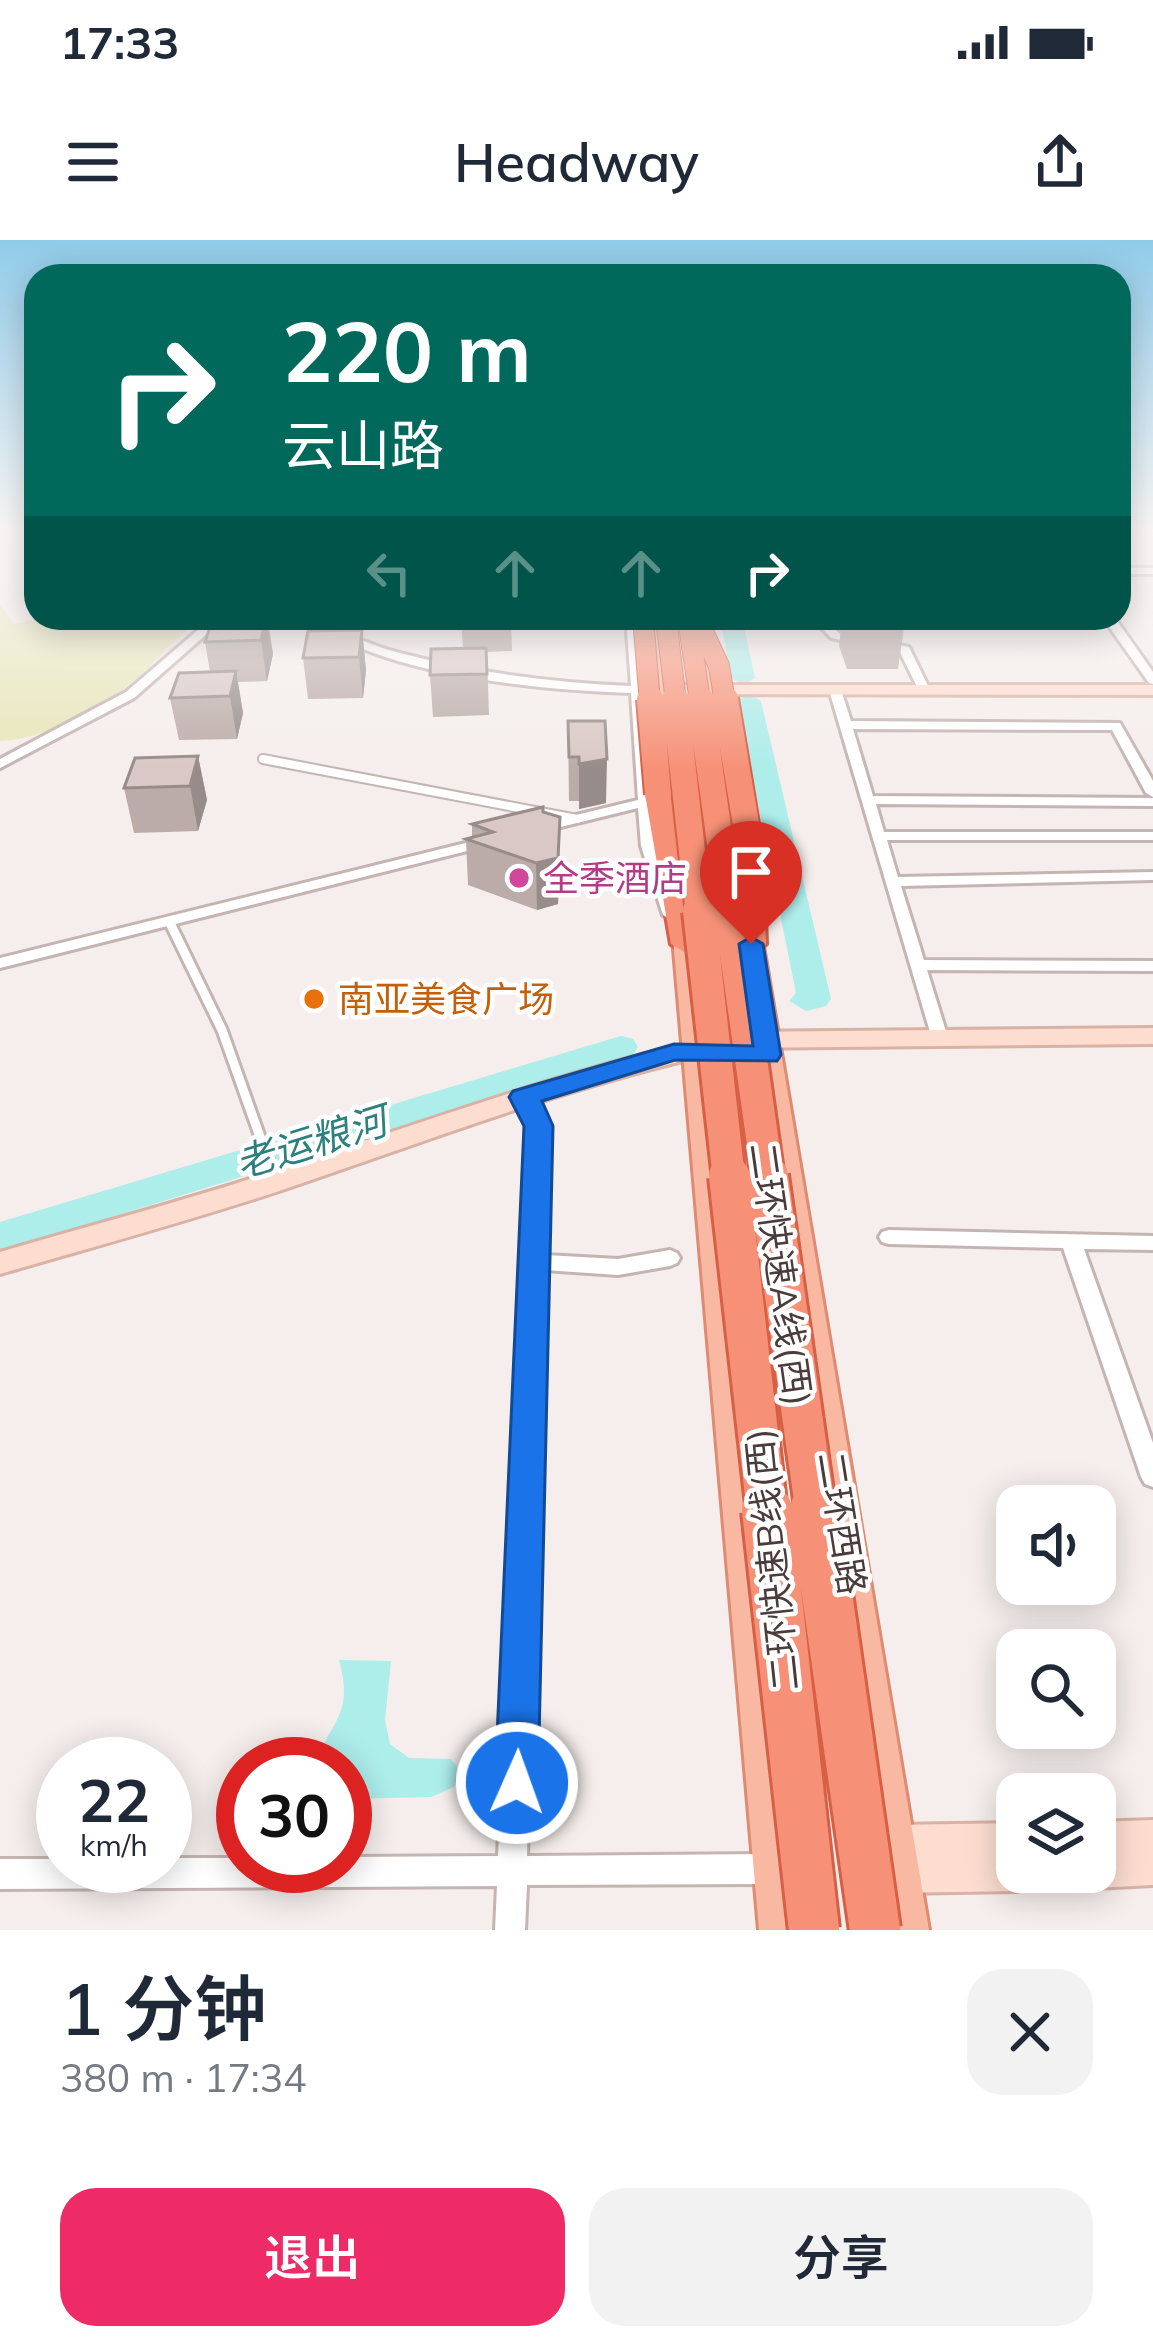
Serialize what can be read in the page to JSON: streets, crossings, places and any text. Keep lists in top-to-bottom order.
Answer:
{
  "streets": {
    "highway": ["二环快速A线(西)", "二环快速B线(西)"],
    "main road": ["二环西路"]
  },
  "crossings": [
    ["二环快速A线(西)", "二环西路"]
  ],
  "water": ["老运粮河"],
  "places": ["全季酒店", "南亚美食广场"],
  "page": {
    "status": "17:33",
    "header": "Headway",
    "turn": ["220 m", "云山路"],
    "speed": "22 km/h",
    "limit": "30",
    "heading": ["1 分钟", "380 m · 17:34"],
    "buttons": ["退出", "分享"]
  }
}
